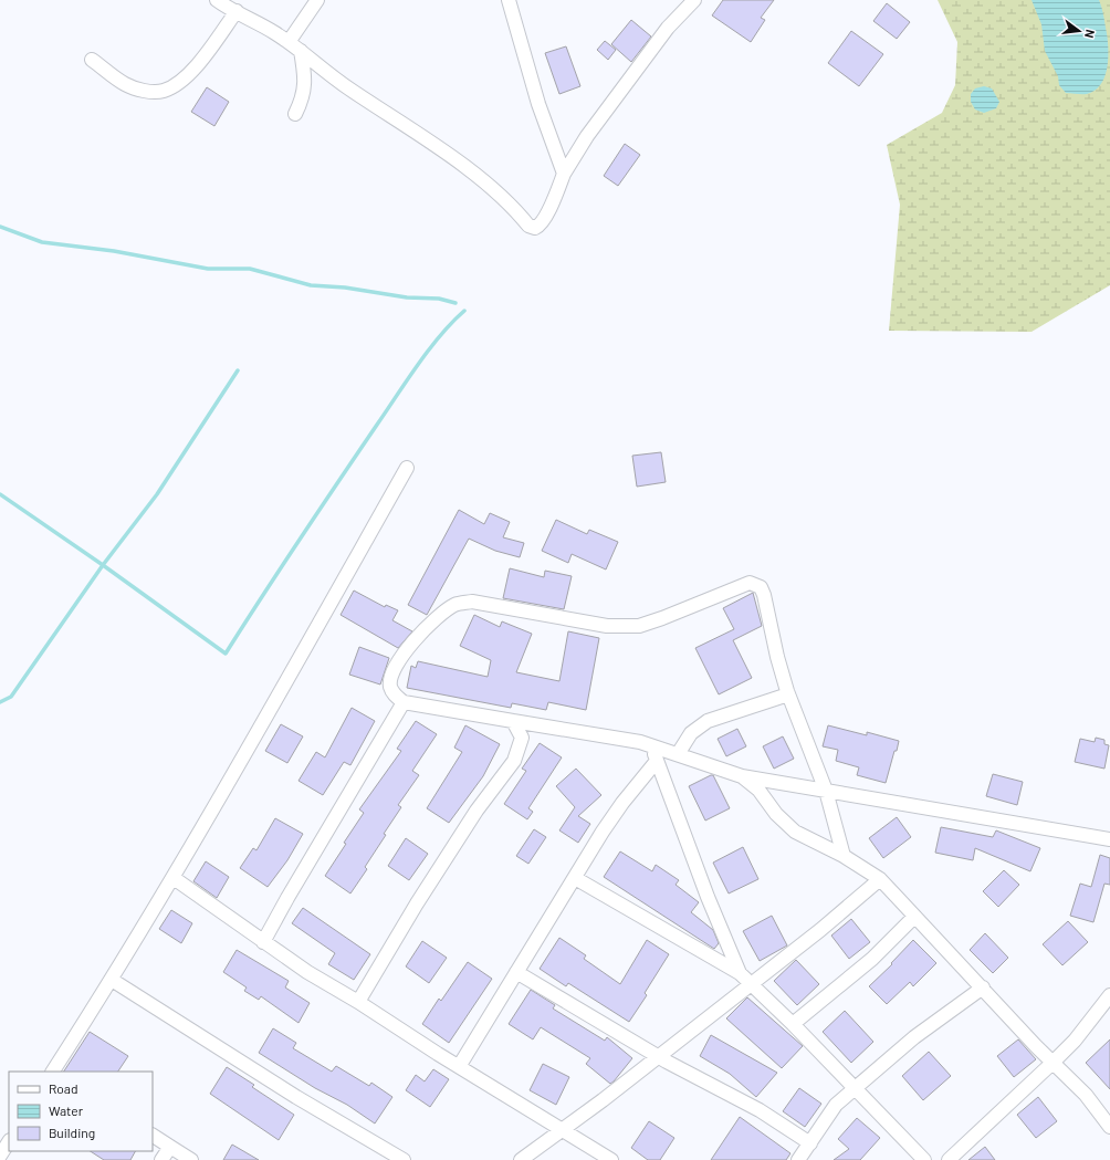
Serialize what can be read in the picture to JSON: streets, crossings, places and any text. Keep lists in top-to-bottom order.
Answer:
{
  "legend": ["Road", "Water", "Building"],
  "north": "right"
}
